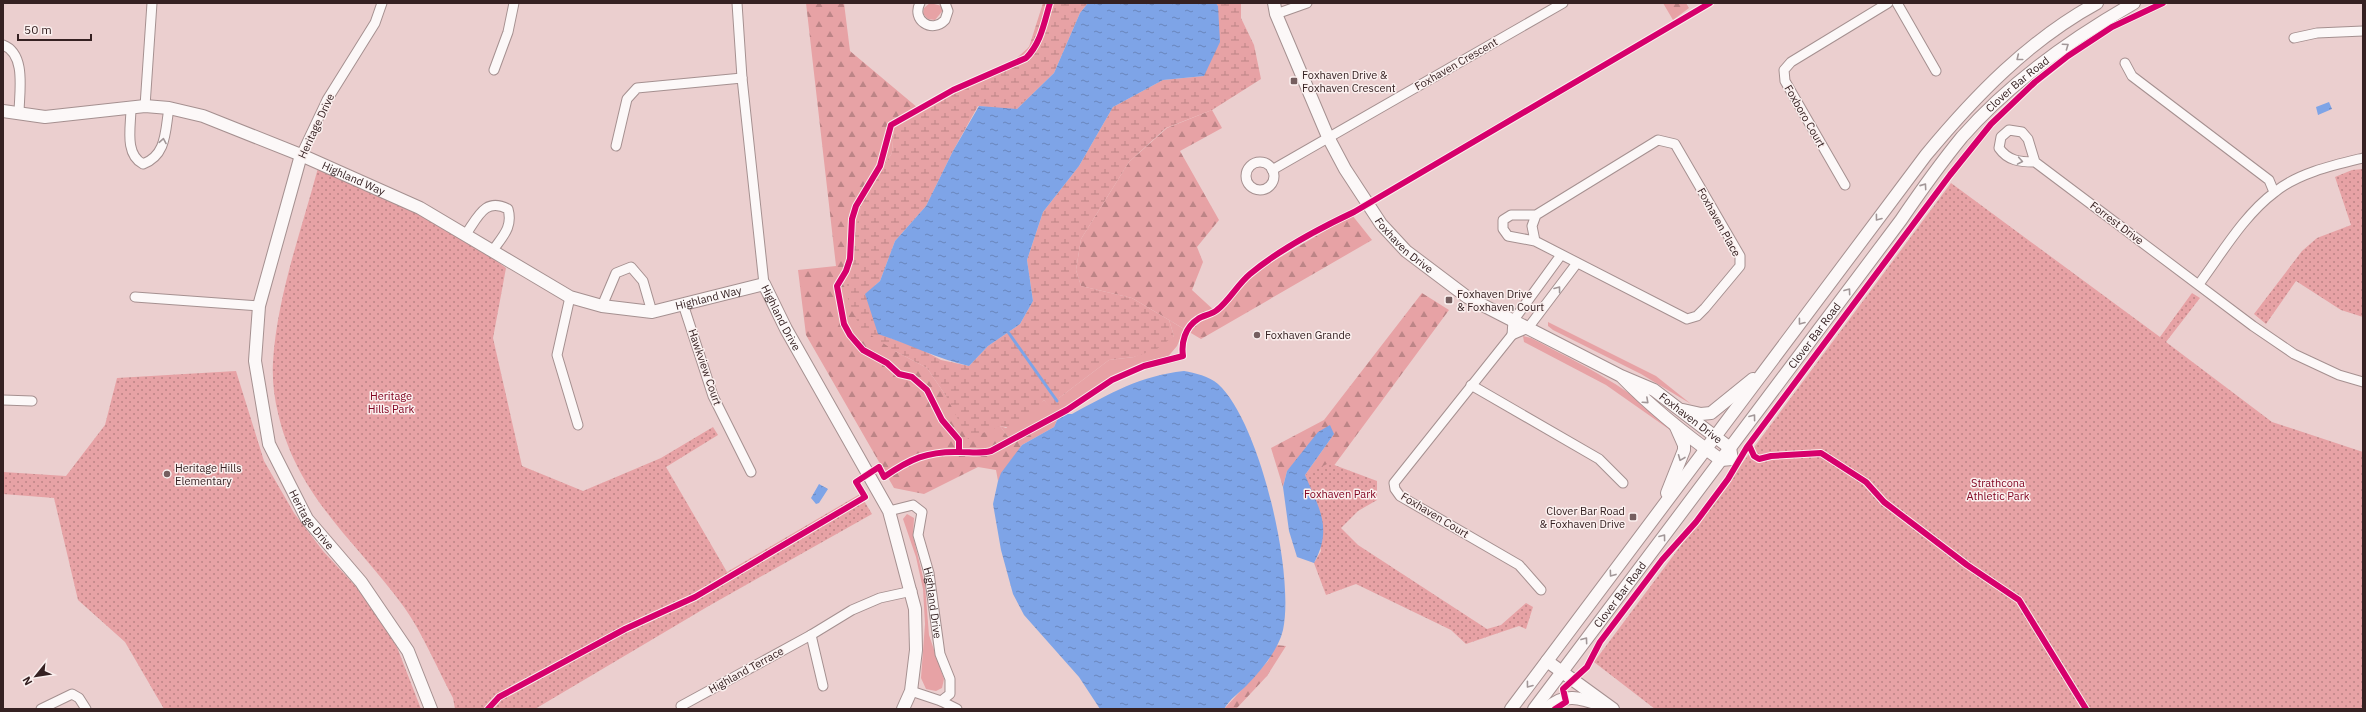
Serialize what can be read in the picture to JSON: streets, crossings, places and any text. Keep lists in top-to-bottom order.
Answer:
{
  "streets": {
    "street": [
      "Foxhaven Crescent",
      "Clover Bar Road",
      "Foxboro Court",
      "Heritage Drive",
      "Highland Way",
      "Foxhaven Place",
      "Forrest Drive",
      "Foxhaven Drive",
      "Highland Drive",
      "Hawkview Court",
      "Foxhaven Court",
      "Highland Terrace"
    ]
  },
  "crossings": [
    ["Foxhaven Crescent", "Foxhaven Drive"],
    ["Clover Bar Road", "Foxhaven Drive"],
    ["Heritage Drive", "Highland Way"],
    ["Highland Way", "Highland Drive"],
    ["Highland Way", "Hawkview Court"],
    ["Highland Drive", "Highland Terrace"]
  ],
  "parks": ["Heritage Hills Park", "Strathcona Athletic Park", "Foxhaven Park"],
  "places": {
    "transit": ["Foxhaven Drive & Foxhaven Crescent", "Foxhaven Drive & Foxhaven Court", "Clover Bar Road & Foxhaven Drive"],
    "other": ["Foxhaven Grande", "Heritage Hills Elementary"]
  },
  "scale_bar": "50 m",
  "north": "bottom left"
}
